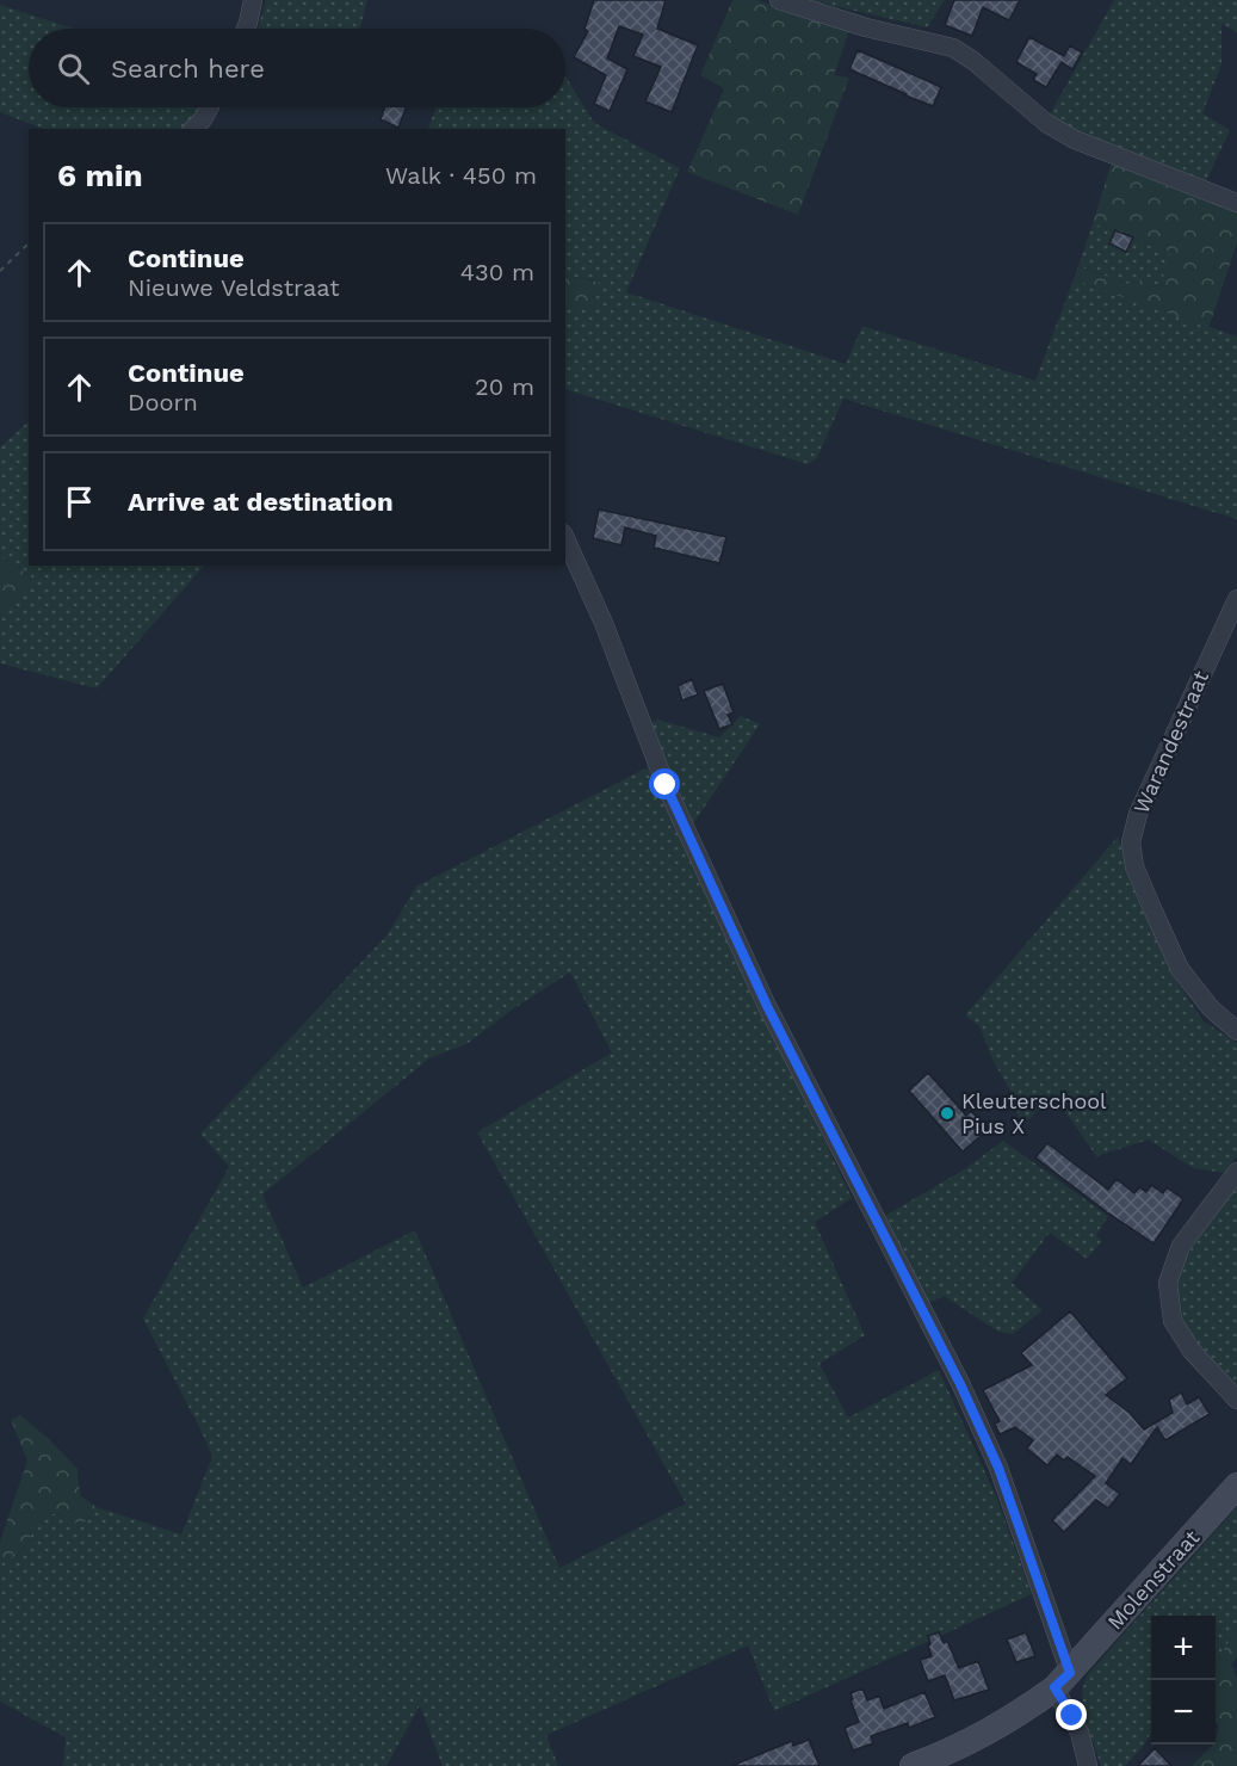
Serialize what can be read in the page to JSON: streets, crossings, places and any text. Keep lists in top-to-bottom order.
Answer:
{
  "streets": {
    "street": ["Warandestraat", "Molenstraat"]
  },
  "places": ["Kleuterschool Pius X"],
  "page": {
    "search": "Search here",
    "heading": ["6 min", "Walk · 450 m"],
    "list": [
      ["Continue", "Nieuwe Veldstraat", "430 m"],
      ["Continue", "Doorn", "20 m"],
      "Arrive at destination"
    ],
    "map_buttons": ["+", "−"]
  }
}
